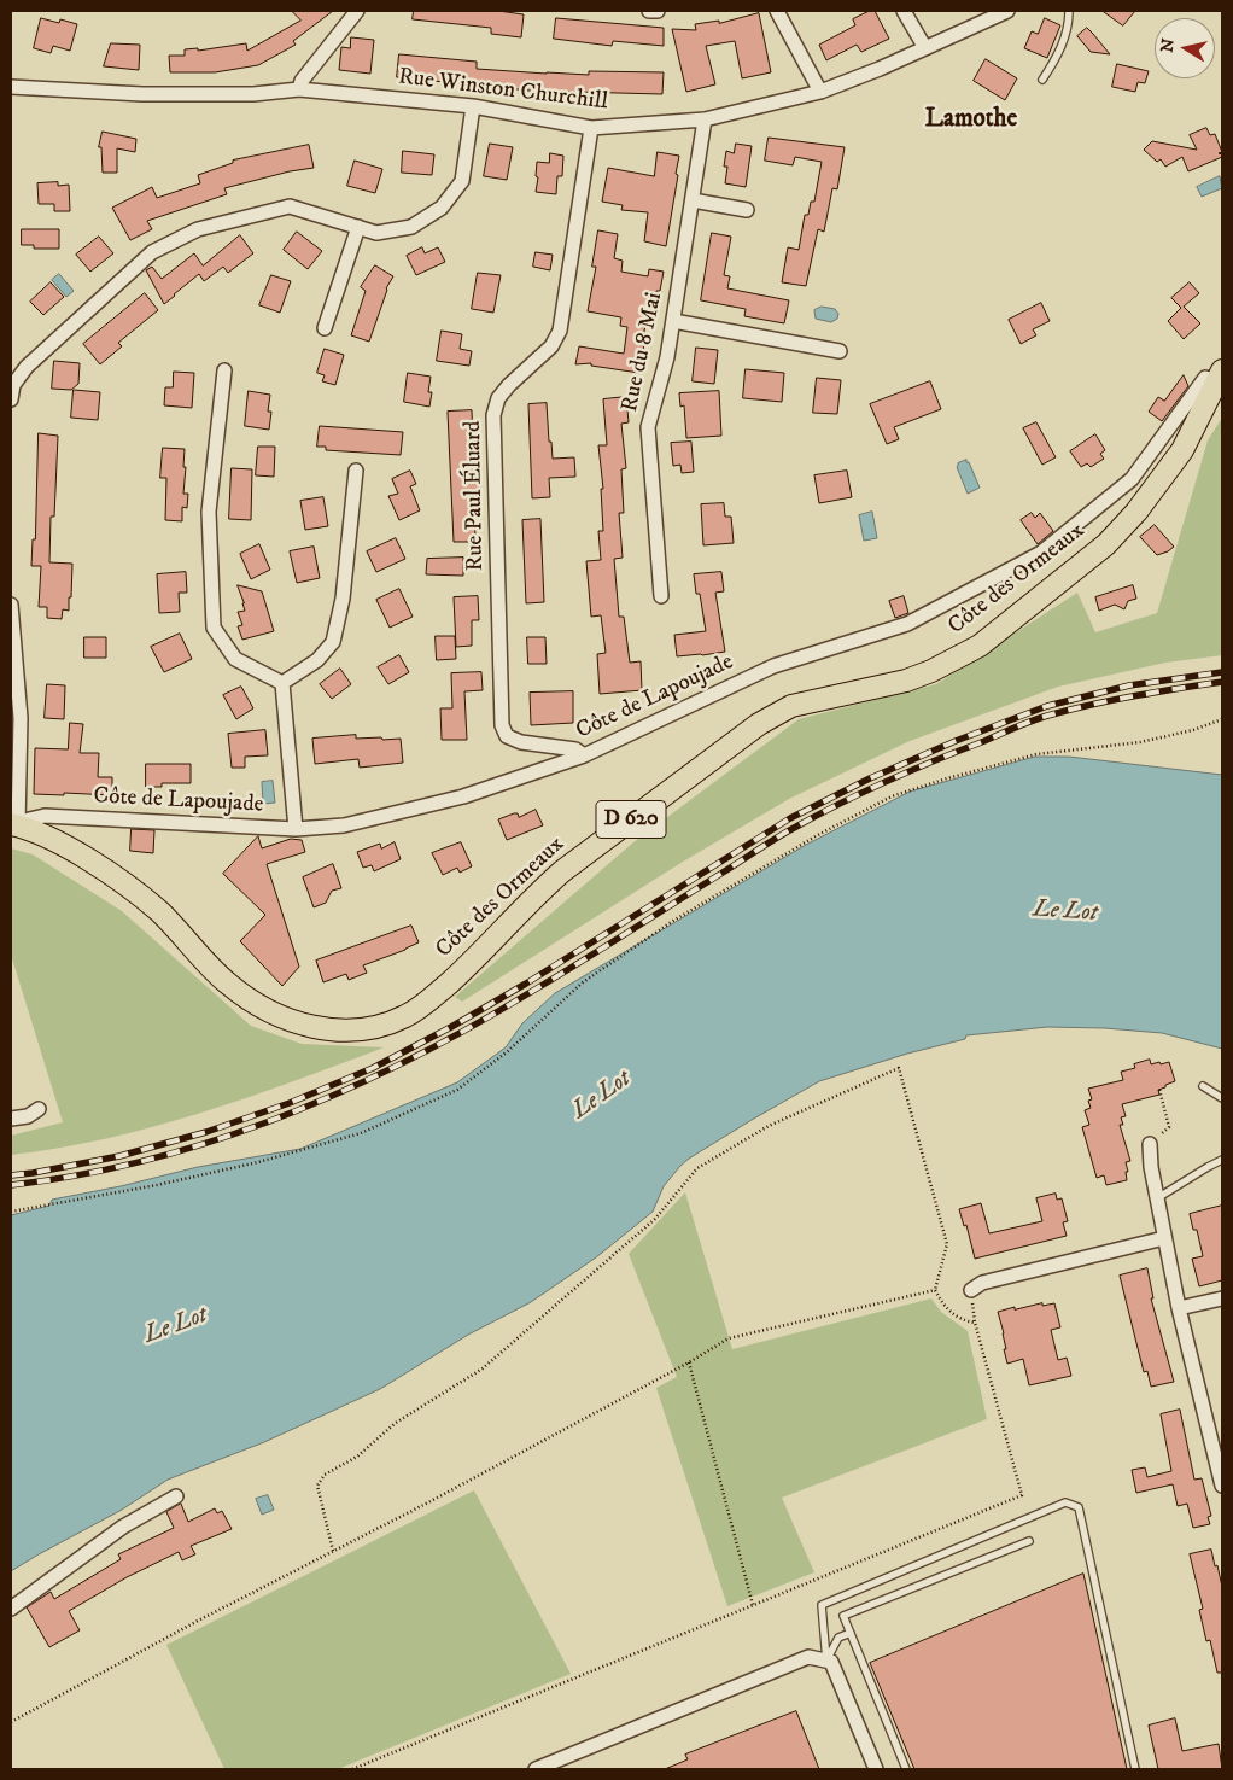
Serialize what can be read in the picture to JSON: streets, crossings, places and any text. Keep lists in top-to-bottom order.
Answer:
{
  "streets": {
    "main road": ["Côte des Ormeaux", "D 620"],
    "street": [
      "Rue Winston Churchill",
      "Rue du 8 Mai",
      "Rue Paul Éluard",
      "Côte de Lapoujade"
    ]
  },
  "crossings": [
    ["Rue Winston Churchill", "Rue du 8 Mai"],
    ["Rue Winston Churchill", "Rue Paul Éluard"],
    ["Rue Paul Éluard", "Côte de Lapoujade"],
    ["Côte des Ormeaux", "Côte de Lapoujade"]
  ],
  "districts": ["Lamothe"],
  "water": ["Le Lot"],
  "north": "left"
}
